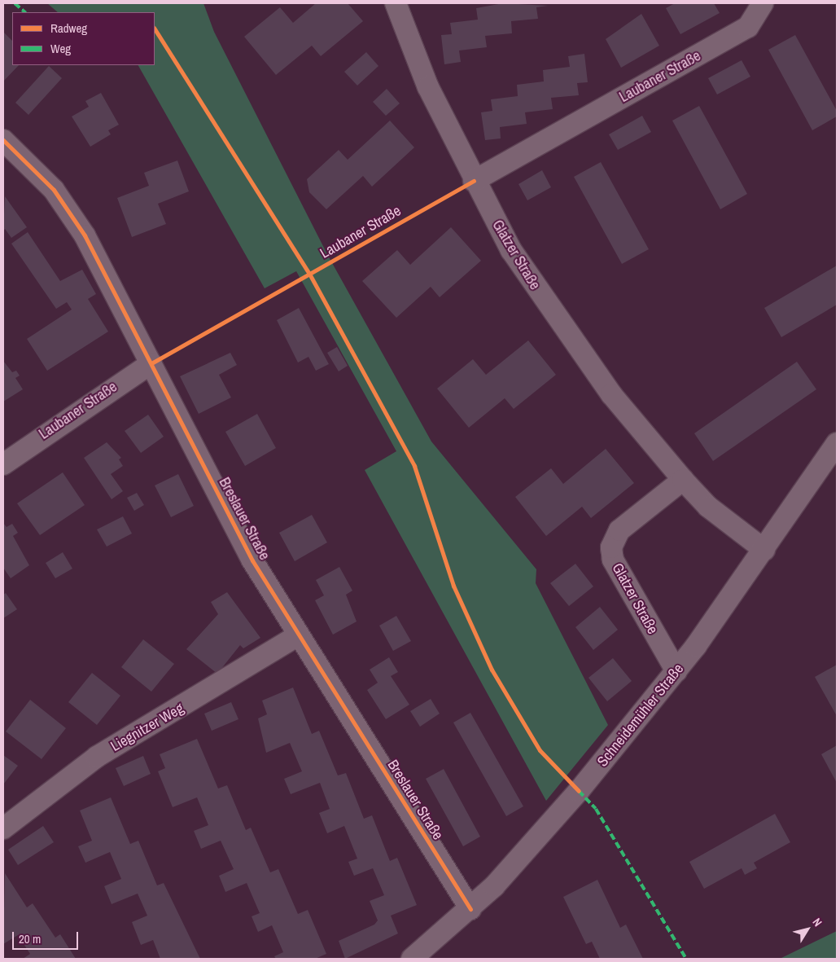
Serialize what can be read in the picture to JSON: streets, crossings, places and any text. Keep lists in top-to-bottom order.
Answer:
{
  "streets": {
    "street": [
      "Laubaner Straße",
      "Glatzer Straße",
      "Breslauer Straße",
      "Schneidemühler Straße",
      "Liegnitzer Weg"
    ]
  },
  "crossings": [
    ["Laubaner Straße", "Glatzer Straße"],
    ["Laubaner Straße", "Breslauer Straße"],
    ["Glatzer Straße", "Schneidemühler Straße"],
    ["Breslauer Straße", "Schneidemühler Straße"],
    ["Breslauer Straße", "Liegnitzer Weg"]
  ],
  "legend": ["Radweg", "Weg"],
  "scale_bar": "20 m",
  "north": "top right"
}
